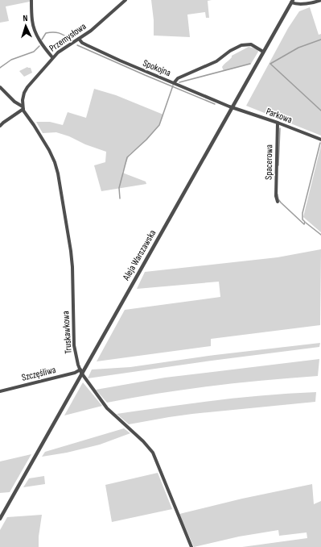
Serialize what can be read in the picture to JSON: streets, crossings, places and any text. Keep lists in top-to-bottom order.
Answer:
{
  "streets": {
    "street": [
      "Przemysłowa",
      "Spokojna",
      "Parkowa",
      "Spacerowa",
      "Aleja Warszawska",
      "Truskawkowa",
      "Szczęśliwa"
    ]
  },
  "crossings": [
    ["Przemysłowa", "Spokojna"],
    ["Przemysłowa", "Truskawkowa"],
    ["Spokojna", "Parkowa"],
    ["Spokojna", "Aleja Warszawska"],
    ["Parkowa", "Spacerowa"],
    ["Parkowa", "Aleja Warszawska"],
    ["Aleja Warszawska", "Truskawkowa"],
    ["Aleja Warszawska", "Szczęśliwa"],
    ["Truskawkowa", "Szczęśliwa"]
  ],
  "north": "top"
}
